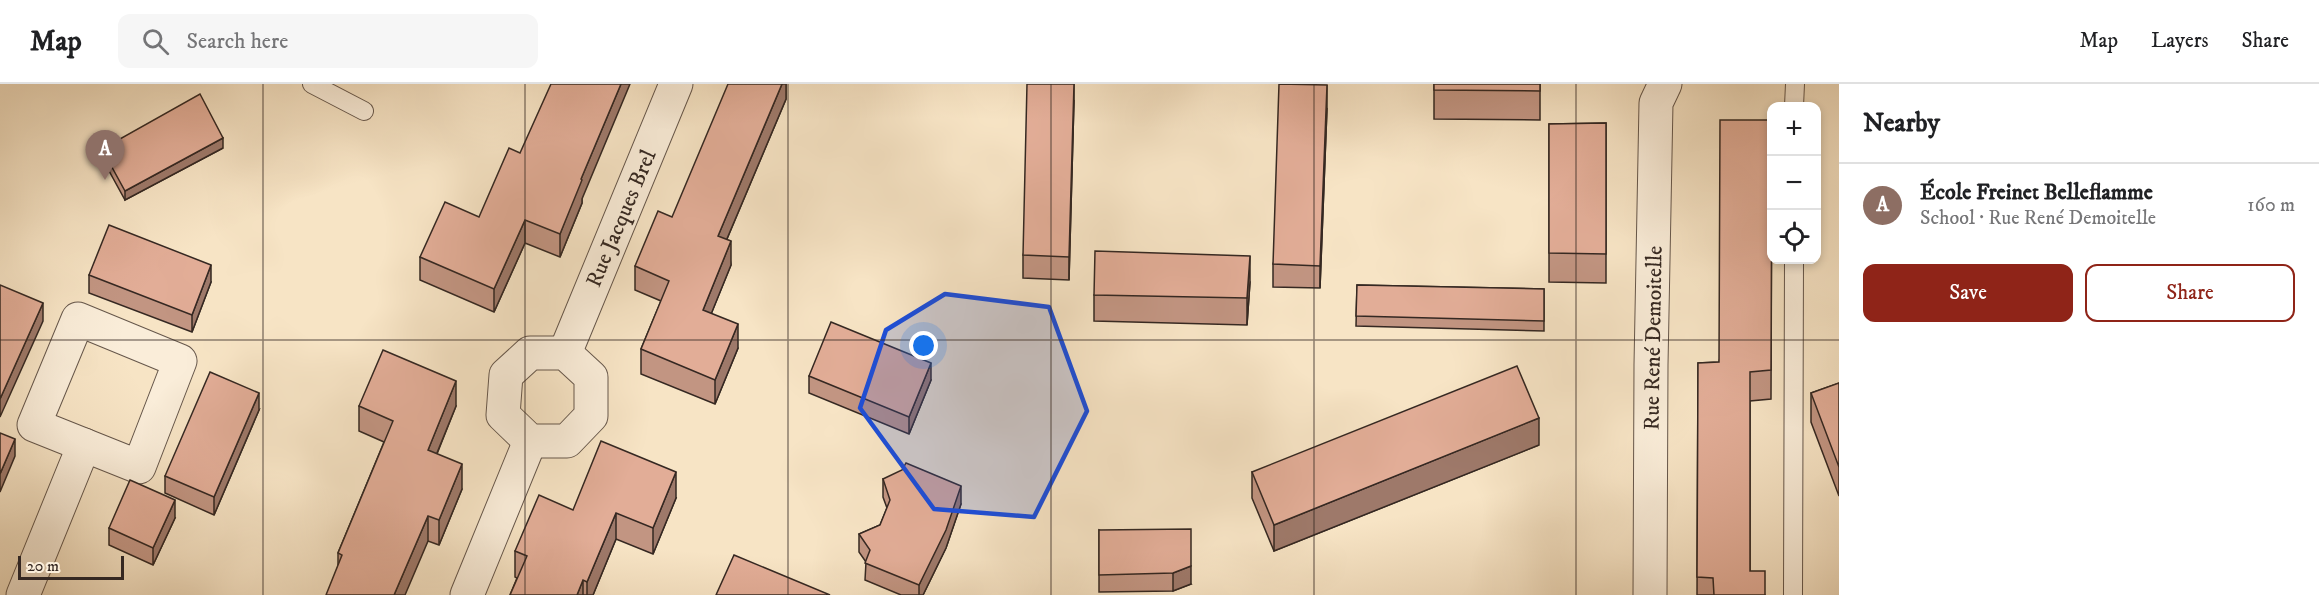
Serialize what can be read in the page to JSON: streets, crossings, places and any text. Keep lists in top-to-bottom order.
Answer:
{
  "streets": {
    "street": ["Rue Jacques Brel", "Rue René Demoitelle"]
  },
  "scale_bar": "20 m",
  "page": {
    "header": "Map",
    "search": "Search here",
    "nav": ["Map", "Layers", "Share"],
    "heading": "Nearby",
    "map_buttons": ["+", "−"],
    "pins": "A",
    "list": [
      {
        "mark": "A",
        "name": "École Freinet Belleflamme",
        "note": "School · Rue René Demoitelle",
        "value": "160 m"
      }
    ],
    "buttons": ["Save", "Share"],
    "scale": "20 m"
  }
}
